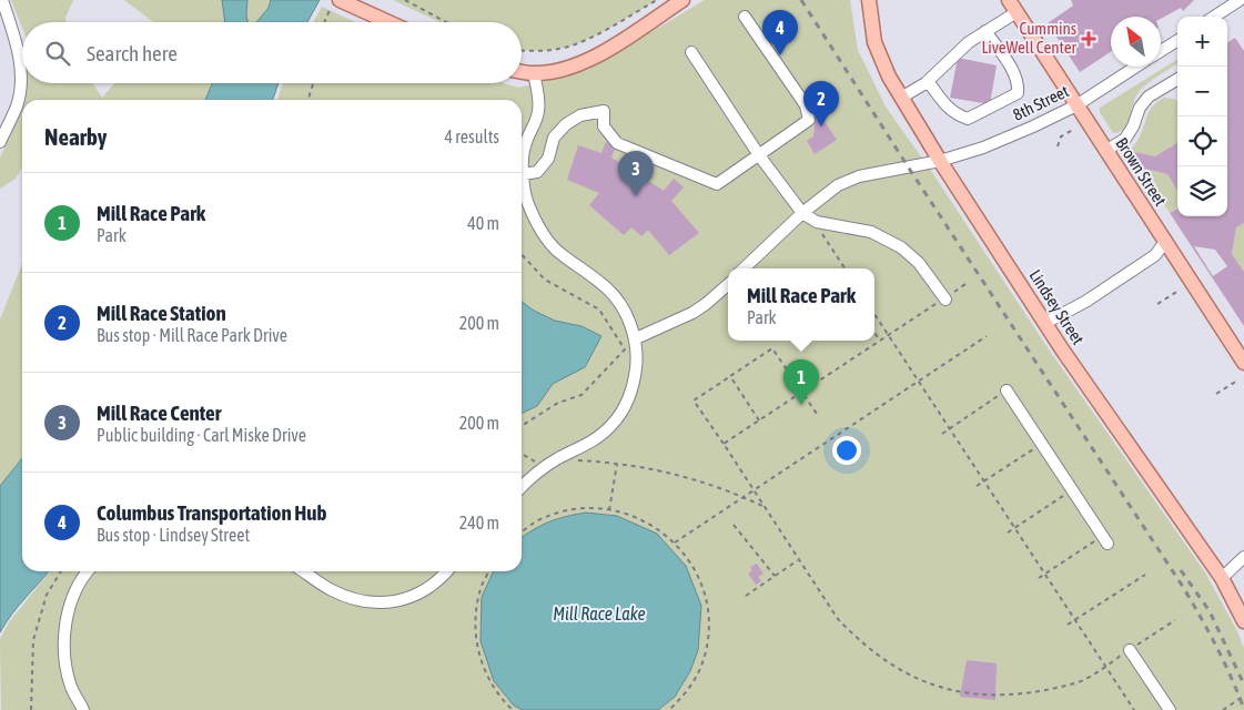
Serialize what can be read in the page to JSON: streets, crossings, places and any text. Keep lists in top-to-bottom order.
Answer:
{
  "streets": {
    "main road": ["Brown Street", "Lindsey Street"],
    "street": ["8th Street"]
  },
  "crossings": [
    ["8th Street", "Brown Street"],
    ["8th Street", "Lindsey Street"]
  ],
  "water": ["Mill Race Lake"],
  "places": {
    "health": ["Cummins LiveWell Center"]
  },
  "north": "top left",
  "page": {
    "pins": [
      "4",
      "2",
      "3",
      "1"
    ],
    "map_buttons": ["+", "−"],
    "search": "Search here",
    "heading": ["Nearby", "4 results"],
    "list": [
      {
        "mark": "1",
        "name": "Mill Race Park",
        "note": "Park",
        "value": "40 m"
      },
      {
        "mark": "2",
        "name": "Mill Race Station",
        "note": "Bus stop · Mill Race Park Drive",
        "value": "200 m"
      },
      {
        "mark": "3",
        "name": "Mill Race Center",
        "note": "Public building · Carl Miske Drive",
        "value": "200 m"
      },
      {
        "mark": "4",
        "name": "Columbus Transportation Hub",
        "note": "Bus stop · Lindsey Street",
        "value": "240 m"
      }
    ],
    "popup": ["Mill Race Park", "Park"]
  }
}
